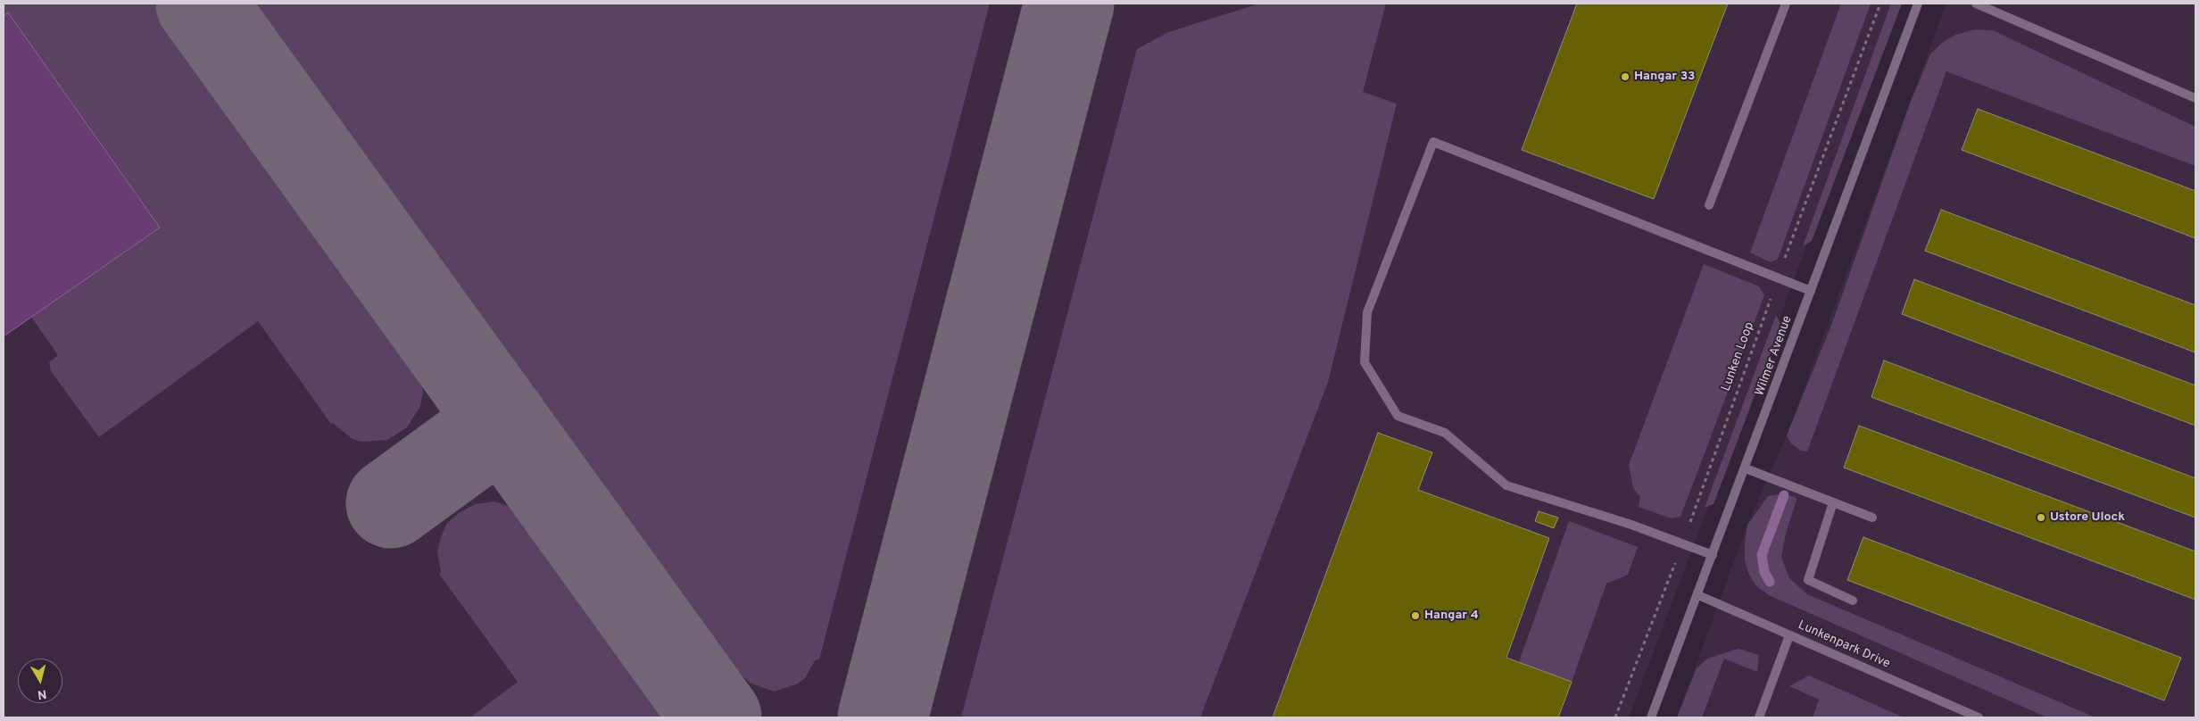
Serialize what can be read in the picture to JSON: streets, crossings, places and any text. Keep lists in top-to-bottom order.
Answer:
{
  "streets": {
    "street": ["Wilmer Avenue", "Lunkenpark Drive"],
    "path": ["Lunken Loop"]
  },
  "crossings": [
    ["Wilmer Avenue", "Lunkenpark Drive"]
  ],
  "places": ["Hangar 33", "Ustore Ulock", "Hangar 4"],
  "north": "bottom"
}
